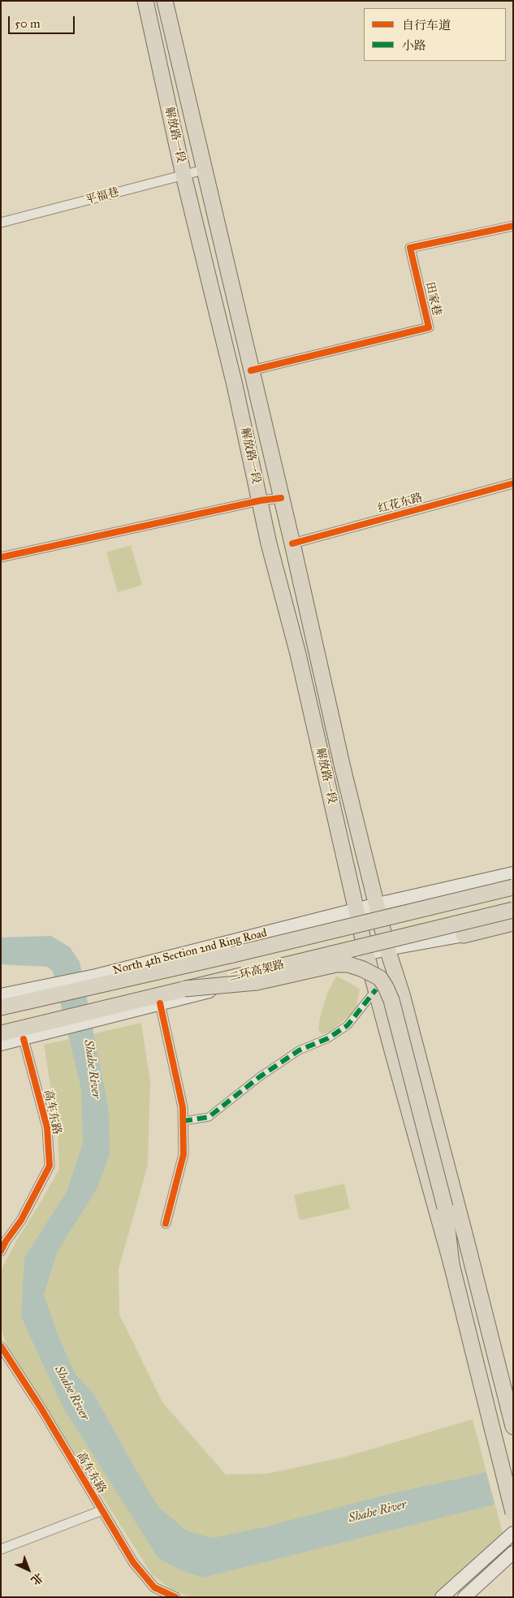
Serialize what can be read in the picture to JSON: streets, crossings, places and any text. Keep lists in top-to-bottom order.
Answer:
{
  "streets": {
    "main road": ["解放路一段", "North 4th Section 2nd Ring Road", "二环高架路"],
    "street": [
      "平福巷",
      "田家巷",
      "红花东路",
      "高车东路"
    ]
  },
  "crossings": [
    ["解放路一段", "平福巷"],
    ["解放路一段", "田家巷"],
    ["解放路一段", "红花东路"],
    ["解放路一段", "North 4th Section 2nd Ring Road"]
  ],
  "water": ["Shahe River"],
  "legend": ["自行车道", "小路"],
  "scale_bar": "50 m",
  "north": "bottom right"
}
